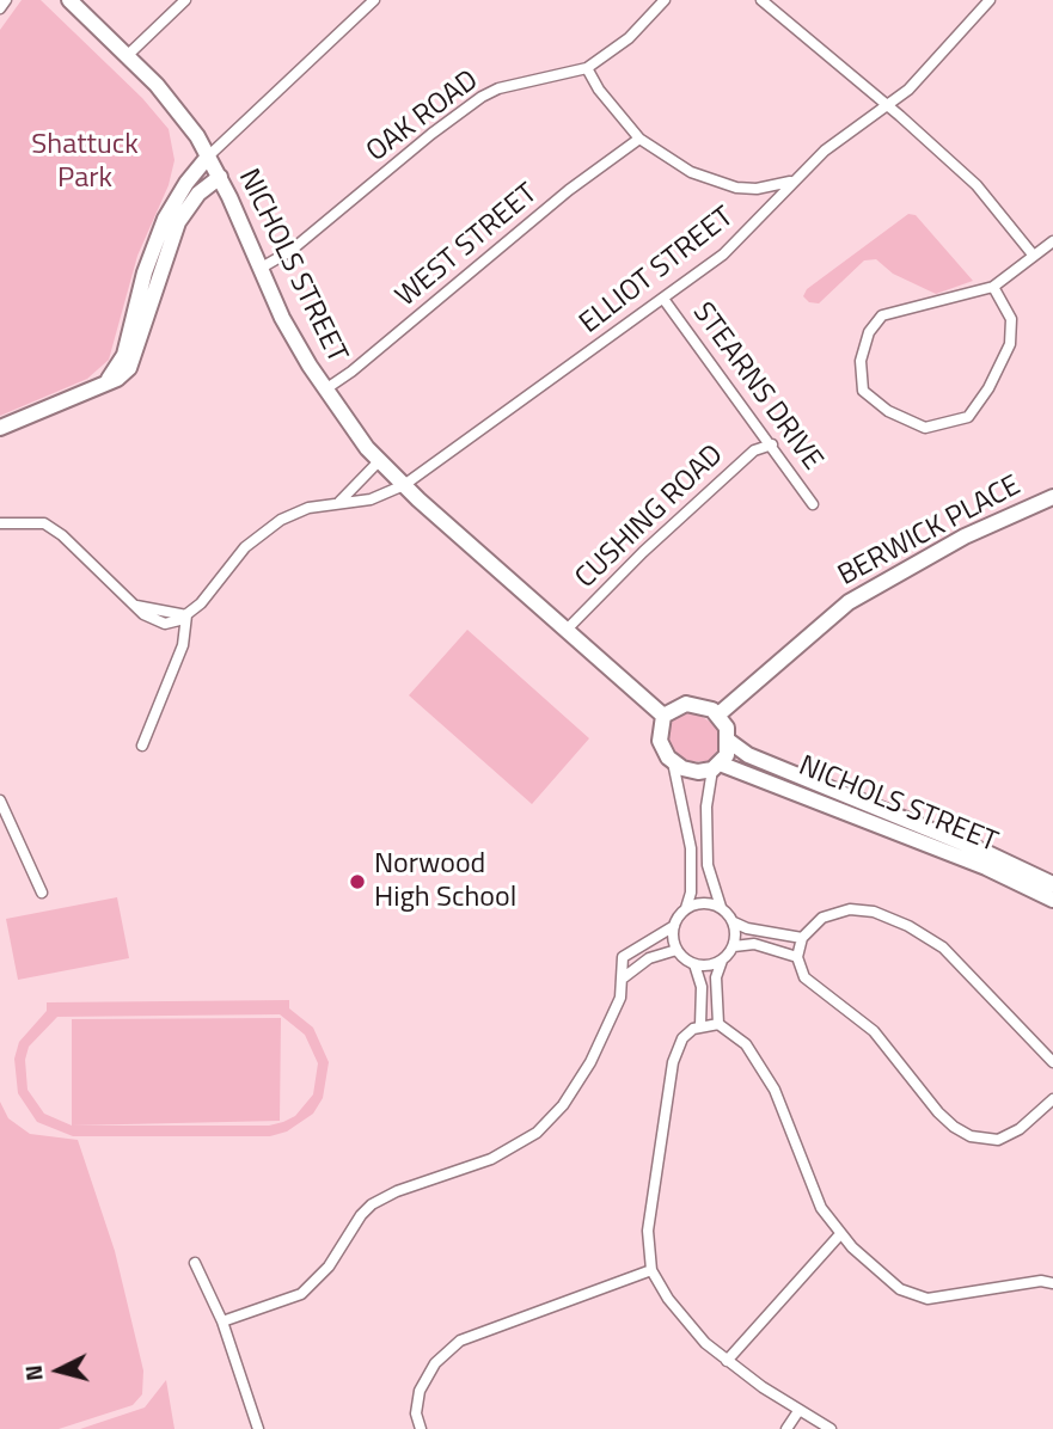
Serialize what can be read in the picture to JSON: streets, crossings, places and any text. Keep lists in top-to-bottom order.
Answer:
{
  "streets": {
    "main road": ["NICHOLS STREET", "BERWICK PLACE"],
    "street": [
      "OAK ROAD",
      "WEST STREET",
      "ELLIOT STREET",
      "STEARNS DRIVE",
      "CUSHING ROAD"
    ]
  },
  "crossings": [
    ["OAK ROAD", "NICHOLS STREET"],
    ["WEST STREET", "NICHOLS STREET"],
    ["NICHOLS STREET", "ELLIOT STREET"],
    ["NICHOLS STREET", "CUSHING ROAD"],
    ["NICHOLS STREET", "BERWICK PLACE"],
    ["ELLIOT STREET", "STEARNS DRIVE"],
    ["STEARNS DRIVE", "CUSHING ROAD"]
  ],
  "parks": ["Shattuck Park"],
  "places": ["Norwood High School"],
  "north": "left"
}
